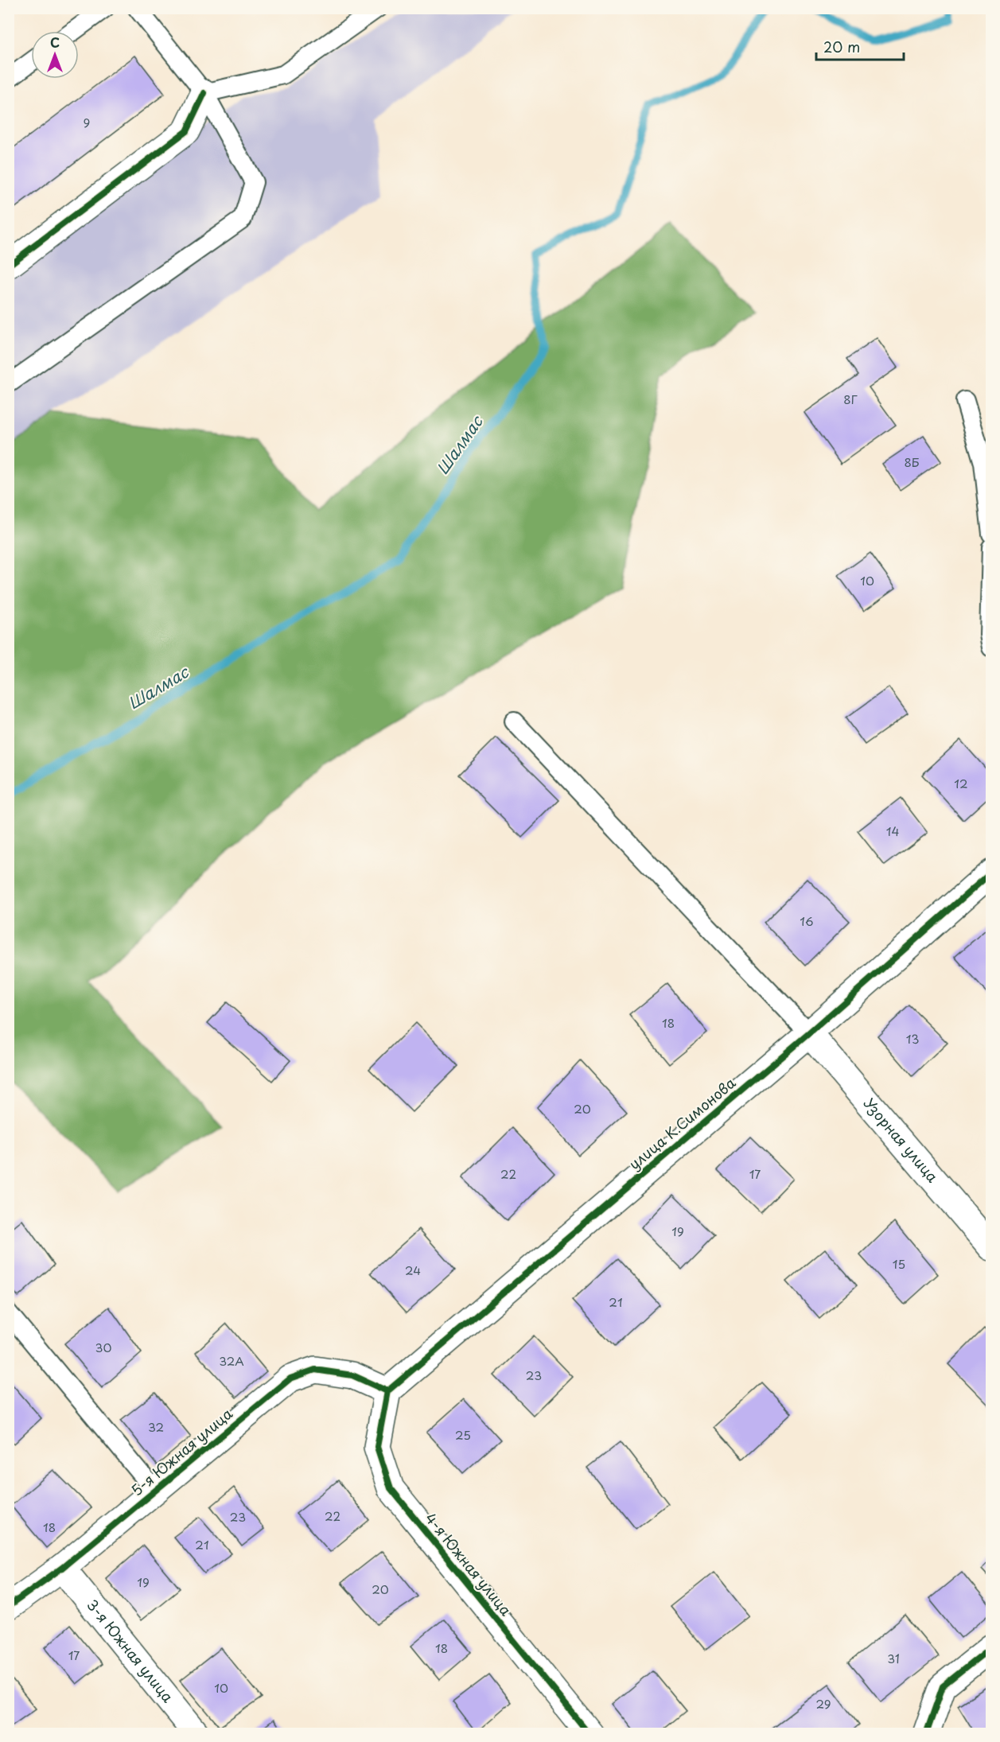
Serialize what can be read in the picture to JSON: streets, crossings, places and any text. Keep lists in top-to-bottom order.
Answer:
{
  "streets": {
    "street": [
      "улица К.Симонова",
      "Узорная улица",
      "5-я Южная улица",
      "4-я Южная улица",
      "3-я Южная улица"
    ]
  },
  "crossings": [
    ["улица К.Симонова", "Узорная улица"],
    ["улица К.Симонова", "5-я Южная улица"],
    ["улица К.Симонова", "4-я Южная улица"],
    ["5-я Южная улица", "4-я Южная улица"],
    ["5-я Южная улица", "3-я Южная улица"]
  ],
  "water": ["Шалмас"],
  "house_numbers": [
    "9",
    "8Г",
    "8Б",
    "10",
    "12",
    "14",
    "16",
    "18",
    "13",
    "20",
    "22",
    "17",
    "19",
    "15",
    "24",
    "21",
    "30",
    "32А",
    "23",
    "32",
    "25",
    "22",
    "23",
    "18",
    "21",
    "19",
    "20",
    "18",
    "17",
    "31",
    "10",
    "29"
  ],
  "scale_bar": "20 m",
  "north": "top"
}
